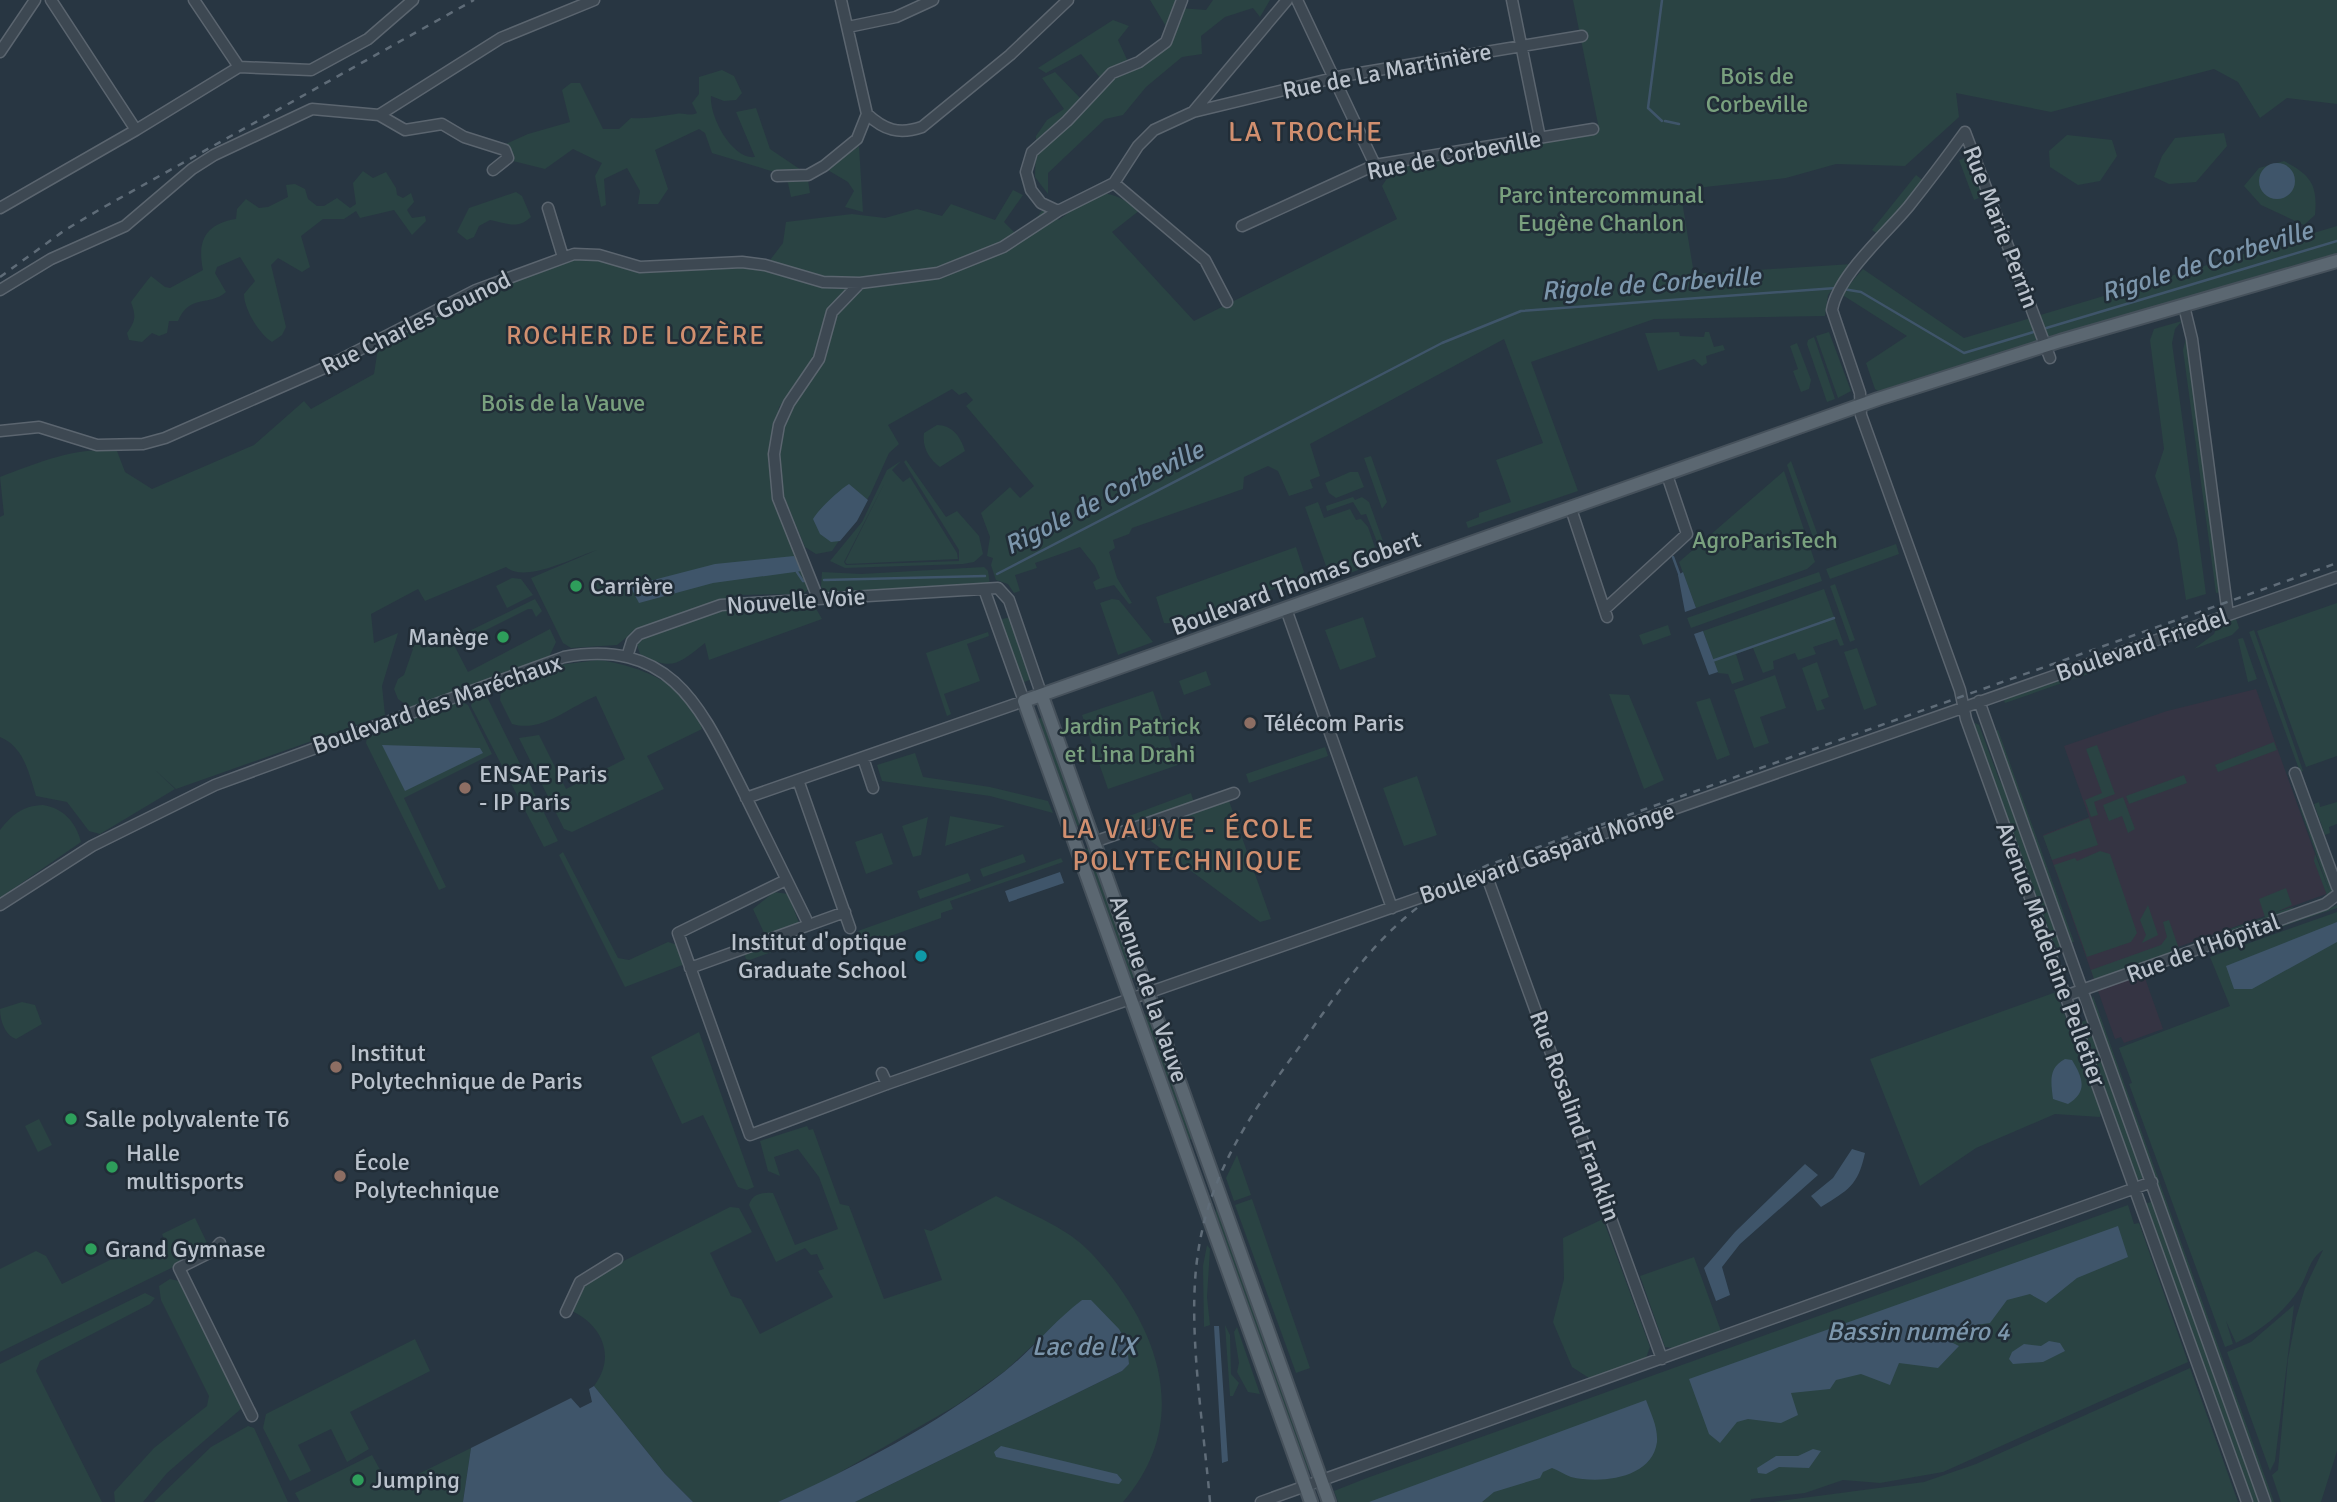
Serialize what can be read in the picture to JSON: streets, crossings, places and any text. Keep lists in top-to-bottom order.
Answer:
{
  "streets": {
    "main road": ["Boulevard Thomas Gobert", "Avenue de la Vauve"],
    "street": [
      "Rue de La Martinière",
      "Rue de Corbeville",
      "Rue Marie Perrin",
      "Rue Charles Gounod",
      "Nouvelle Voie",
      "Boulevard Friedel",
      "Boulevard des Maréchaux",
      "Boulevard Gaspard Monge",
      "Rue de l'Hôpital",
      "Avenue Madeleine Pelletier",
      "Rue Rosalind Franklin"
    ]
  },
  "crossings": [
    ["Rue Marie Perrin", "Boulevard Thomas Gobert"],
    ["Rue Marie Perrin", "Avenue Madeleine Pelletier"],
    ["Boulevard Thomas Gobert", "Boulevard des Maréchaux"],
    ["Boulevard Thomas Gobert", "Avenue Madeleine Pelletier"],
    ["Boulevard Thomas Gobert", "Avenue de la Vauve"],
    ["Nouvelle Voie", "Boulevard des Maréchaux"],
    ["Nouvelle Voie", "Avenue de la Vauve"],
    ["Boulevard Friedel", "Boulevard Gaspard Monge"],
    ["Boulevard Friedel", "Avenue Madeleine Pelletier"],
    ["Boulevard Gaspard Monge", "Avenue de la Vauve"],
    ["Boulevard Gaspard Monge", "Rue Rosalind Franklin"],
    ["Rue de l'Hôpital", "Avenue Madeleine Pelletier"]
  ],
  "districts": ["LA TROCHE", "ROCHER DE LOZÈRE", "LA VAUVE - ÉCOLE POLYTECHNIQUE"],
  "water": ["Rigole de Corbeville", "Bassin numéro 4", "Lac de l'X"],
  "parks": [
    "Bois de Corbeville",
    "Parc intercommunal Eugène Chanlon",
    "Bois de la Vauve",
    "AgroParisTech",
    "Jardin Patrick et Lina Drahi"
  ],
  "places": [
    "Carrière",
    "Manège",
    "Télécom Paris",
    "ENSAE Paris - IP Paris",
    "Institut d'optique Graduate School",
    "Institut Polytechnique de Paris",
    "Salle polyvalente T6",
    "Halle multisports",
    "École Polytechnique",
    "Grand Gymnase",
    "Jumping"
  ]
}
